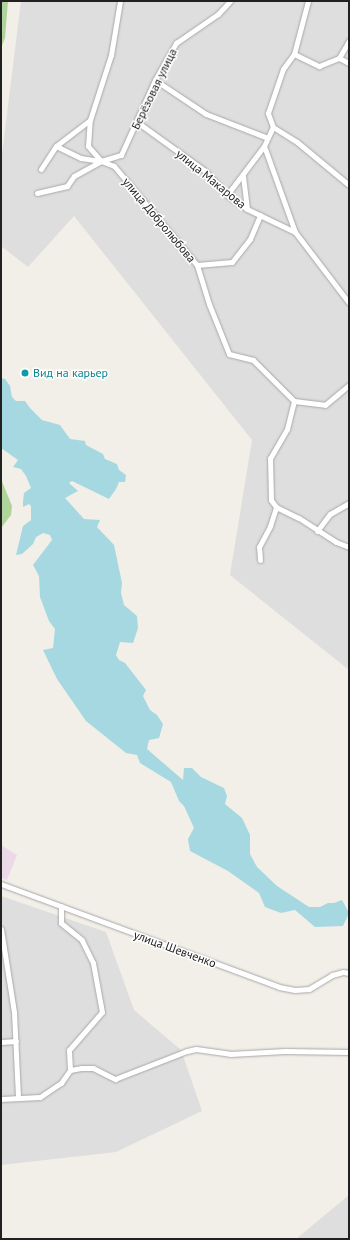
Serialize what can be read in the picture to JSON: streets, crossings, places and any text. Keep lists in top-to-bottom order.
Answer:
{
  "streets": {
    "street": [
      "Берёзовая улица",
      "улица Макарова",
      "улица Добролюбова",
      "улица Шевченко"
    ]
  },
  "crossings": [
    ["Берёзовая улица", "улица Макарова"],
    ["Берёзовая улица", "улица Добролюбова"]
  ],
  "places": ["Вид на карьер"]
}
